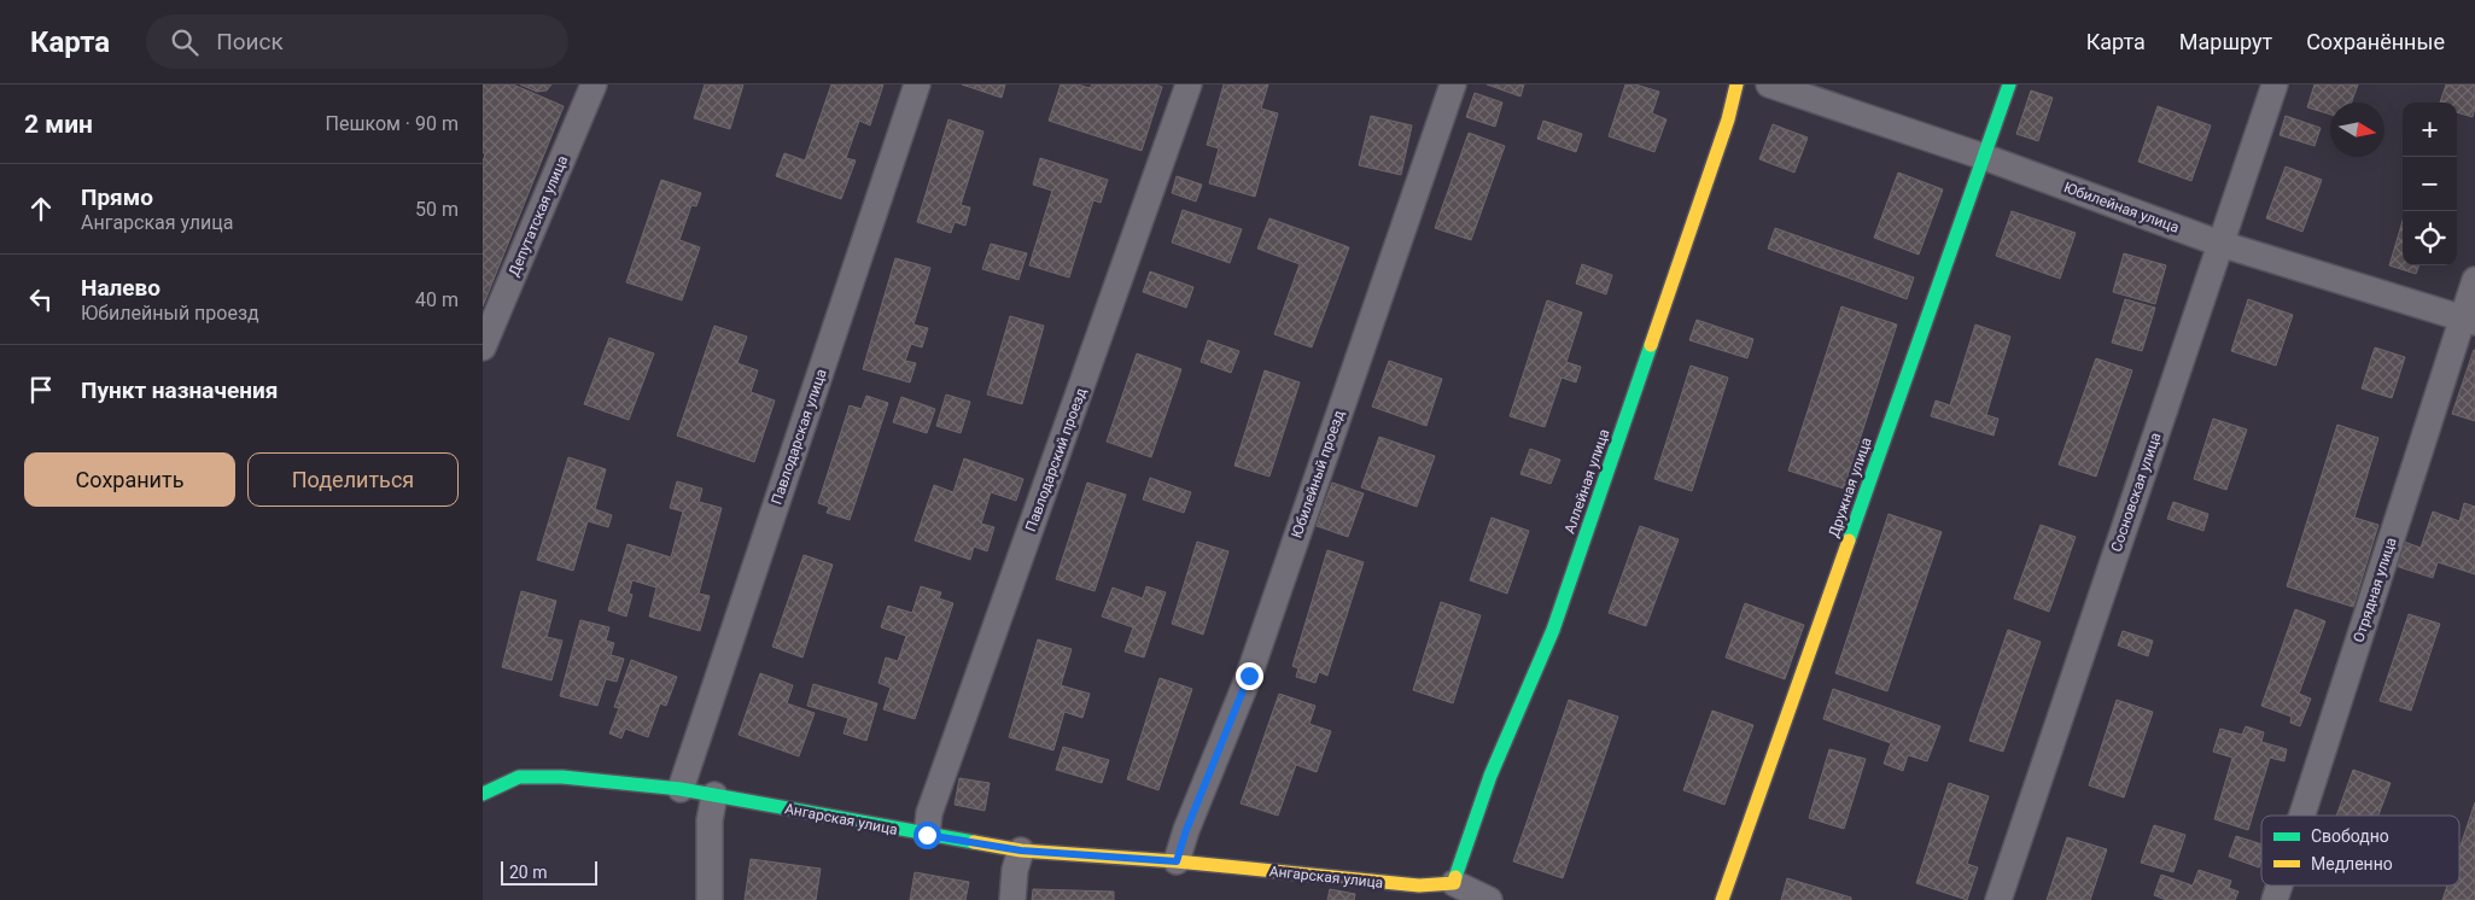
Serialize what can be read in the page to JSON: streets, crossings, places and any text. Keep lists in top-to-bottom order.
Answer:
{
  "streets": {
    "street": [
      "Юбилейная улица",
      "Депутатская улица",
      "Павлодарская улица",
      "Павлодарский проезд",
      "Юбилейный проезд",
      "Аллейная улица",
      "Дружная улица",
      "Сосновская улица",
      "Отрядная улица",
      "Ангарская улица"
    ]
  },
  "crossings": [
    ["Юбилейная улица", "Дружная улица"],
    ["Юбилейная улица", "Сосновская улица"],
    ["Юбилейная улица", "Отрядная улица"],
    ["Павлодарская улица", "Ангарская улица"],
    ["Павлодарский проезд", "Ангарская улица"],
    ["Юбилейный проезд", "Ангарская улица"],
    ["Аллейная улица", "Ангарская улица"]
  ],
  "legend": ["Свободно", "Медленно"],
  "scale_bar": "20 m",
  "north": "right",
  "page": {
    "header": "Карта",
    "search": "Поиск",
    "nav": ["Карта", "Маршрут", "Сохранённые"],
    "heading": ["2 мин", "Пешком · 90 m"],
    "map_buttons": ["+", "−"],
    "list": [
      ["Прямо", "Ангарская улица", "50 m"],
      ["Налево", "Юбилейный проезд", "40 m"],
      "Пункт назначения"
    ],
    "buttons": ["Сохранить", "Поделиться"],
    "scale": "20 m"
  }
}
